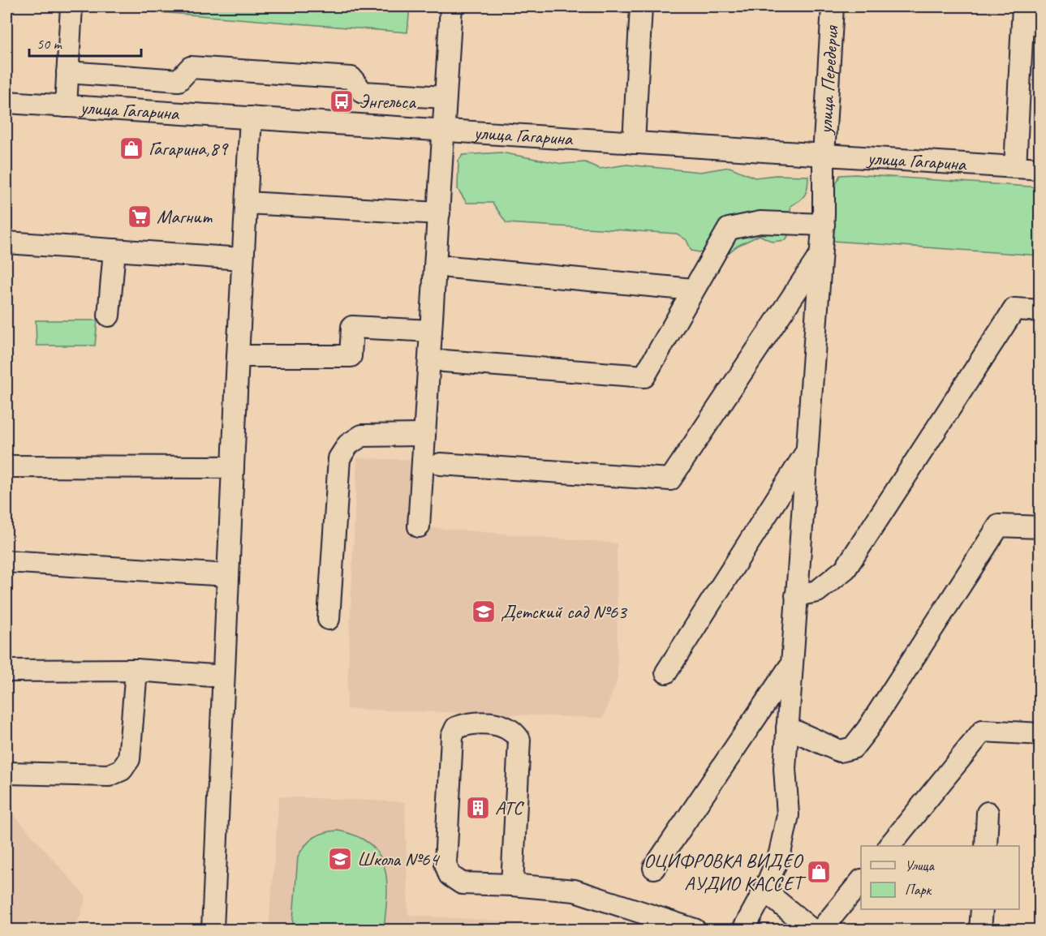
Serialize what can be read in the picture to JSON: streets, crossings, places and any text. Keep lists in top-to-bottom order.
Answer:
{
  "streets": {
    "street": ["улица Передерия", "улица Гагарина"]
  },
  "crossings": [
    ["улица Передерия", "улица Гагарина"]
  ],
  "places": {
    "bus stop": ["Энгельса"],
    "shop": ["Гагарина,89", "ОЦИФРОВКА ВИДЕО АУДИО КАССЕТ"],
    "supermarket": ["Магнит"],
    "school or university": ["Детский сад №63", "Школа №64"],
    "building": ["АТС"]
  },
  "legend": ["Улица", "Парк"],
  "scale_bar": "50 m"
}
